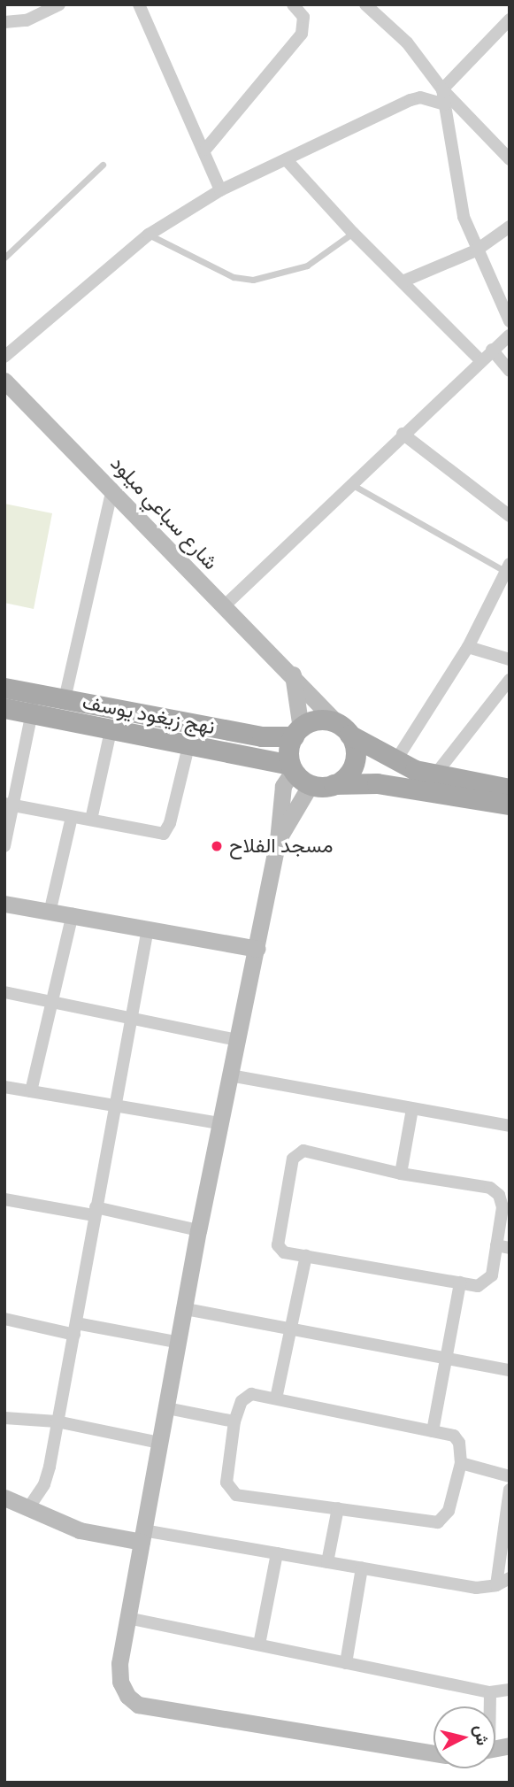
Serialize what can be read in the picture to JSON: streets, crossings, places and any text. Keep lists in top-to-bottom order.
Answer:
{
  "streets": {
    "main road": ["نهج زيغود يوسف"],
    "street": ["شارع سباعي ميلود"]
  },
  "crossings": [
    ["شارع سباعي ميلود", "نهج زيغود يوسف"]
  ],
  "places": ["مسجد الفلاح"],
  "north": "right"
}
